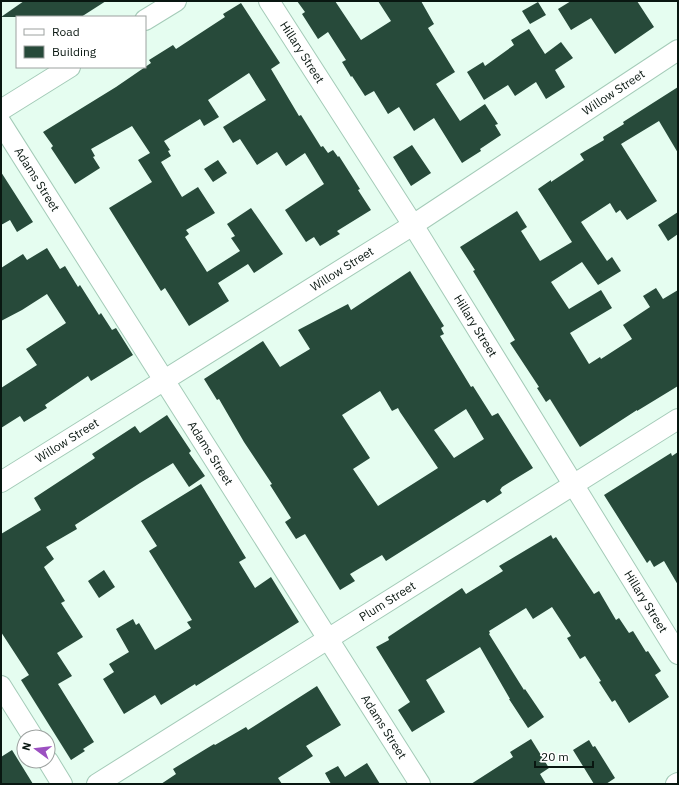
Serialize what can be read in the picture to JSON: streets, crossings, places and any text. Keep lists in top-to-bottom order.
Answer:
{
  "streets": {
    "street": [
      "Hillary Street",
      "Willow Street",
      "Adams Street",
      "Plum Street"
    ]
  },
  "crossings": [
    ["Hillary Street", "Willow Street"],
    ["Hillary Street", "Plum Street"],
    ["Willow Street", "Adams Street"],
    ["Adams Street", "Plum Street"]
  ],
  "legend": ["Road", "Building"],
  "scale_bar": "20 m",
  "north": "left"
}
